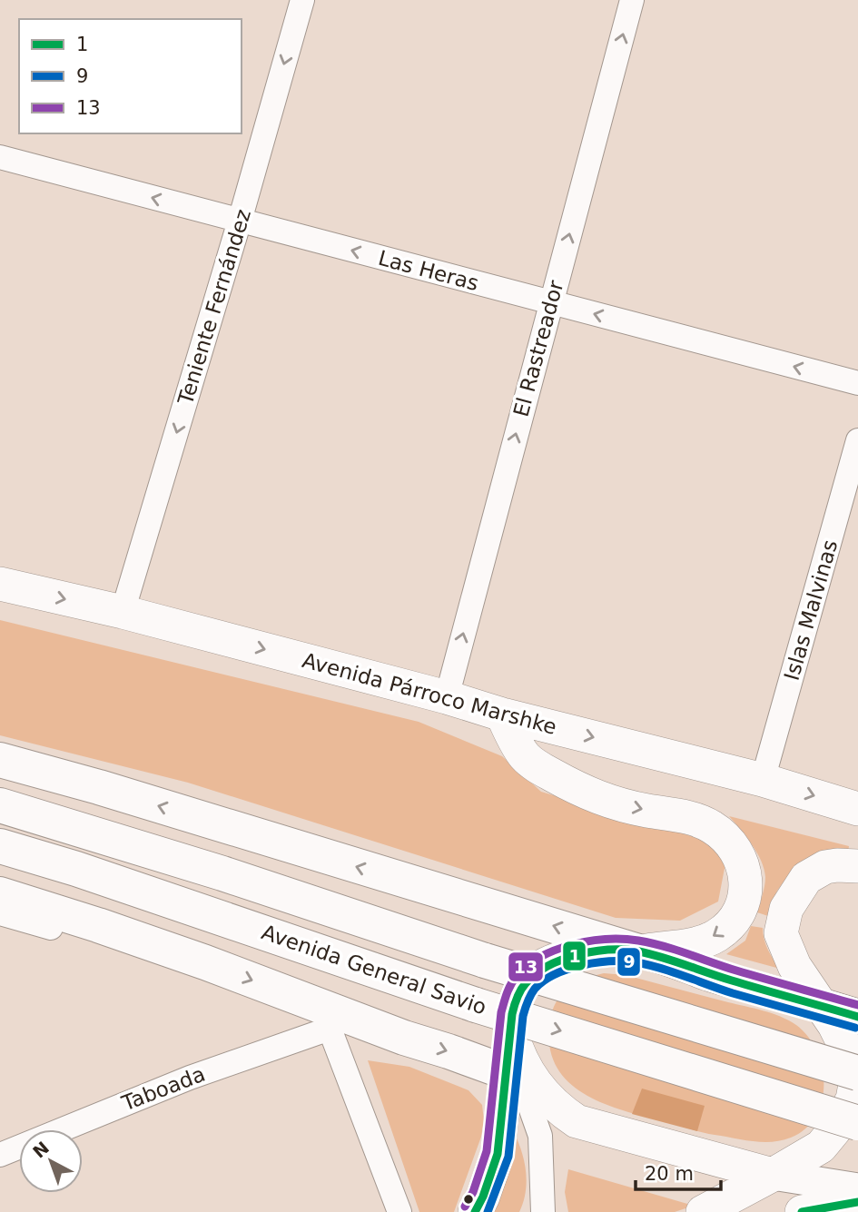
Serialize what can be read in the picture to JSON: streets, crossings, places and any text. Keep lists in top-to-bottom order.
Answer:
{
  "streets": {
    "highway": ["Avenida General Savio"],
    "main road": ["Avenida Párroco Marshke"],
    "street": [
      "Las Heras",
      "Teniente Fernández",
      "El Rastreador",
      "Islas Malvinas",
      "Taboada"
    ]
  },
  "crossings": [
    ["Las Heras", "Teniente Fernández"],
    ["Las Heras", "El Rastreador"],
    ["Teniente Fernández", "Avenida Párroco Marshke"],
    ["El Rastreador", "Avenida Párroco Marshke"],
    ["Islas Malvinas", "Avenida Párroco Marshke"]
  ],
  "one_way": [
    "Las Heras",
    "Teniente Fernández",
    "El Rastreador",
    "Avenida Párroco Marshke"
  ],
  "lines": ["transit line 13", "transit line 1", "transit line 9"],
  "legend": ["1", "9", "13"],
  "scale_bar": "20 m",
  "north": "top left"
}
